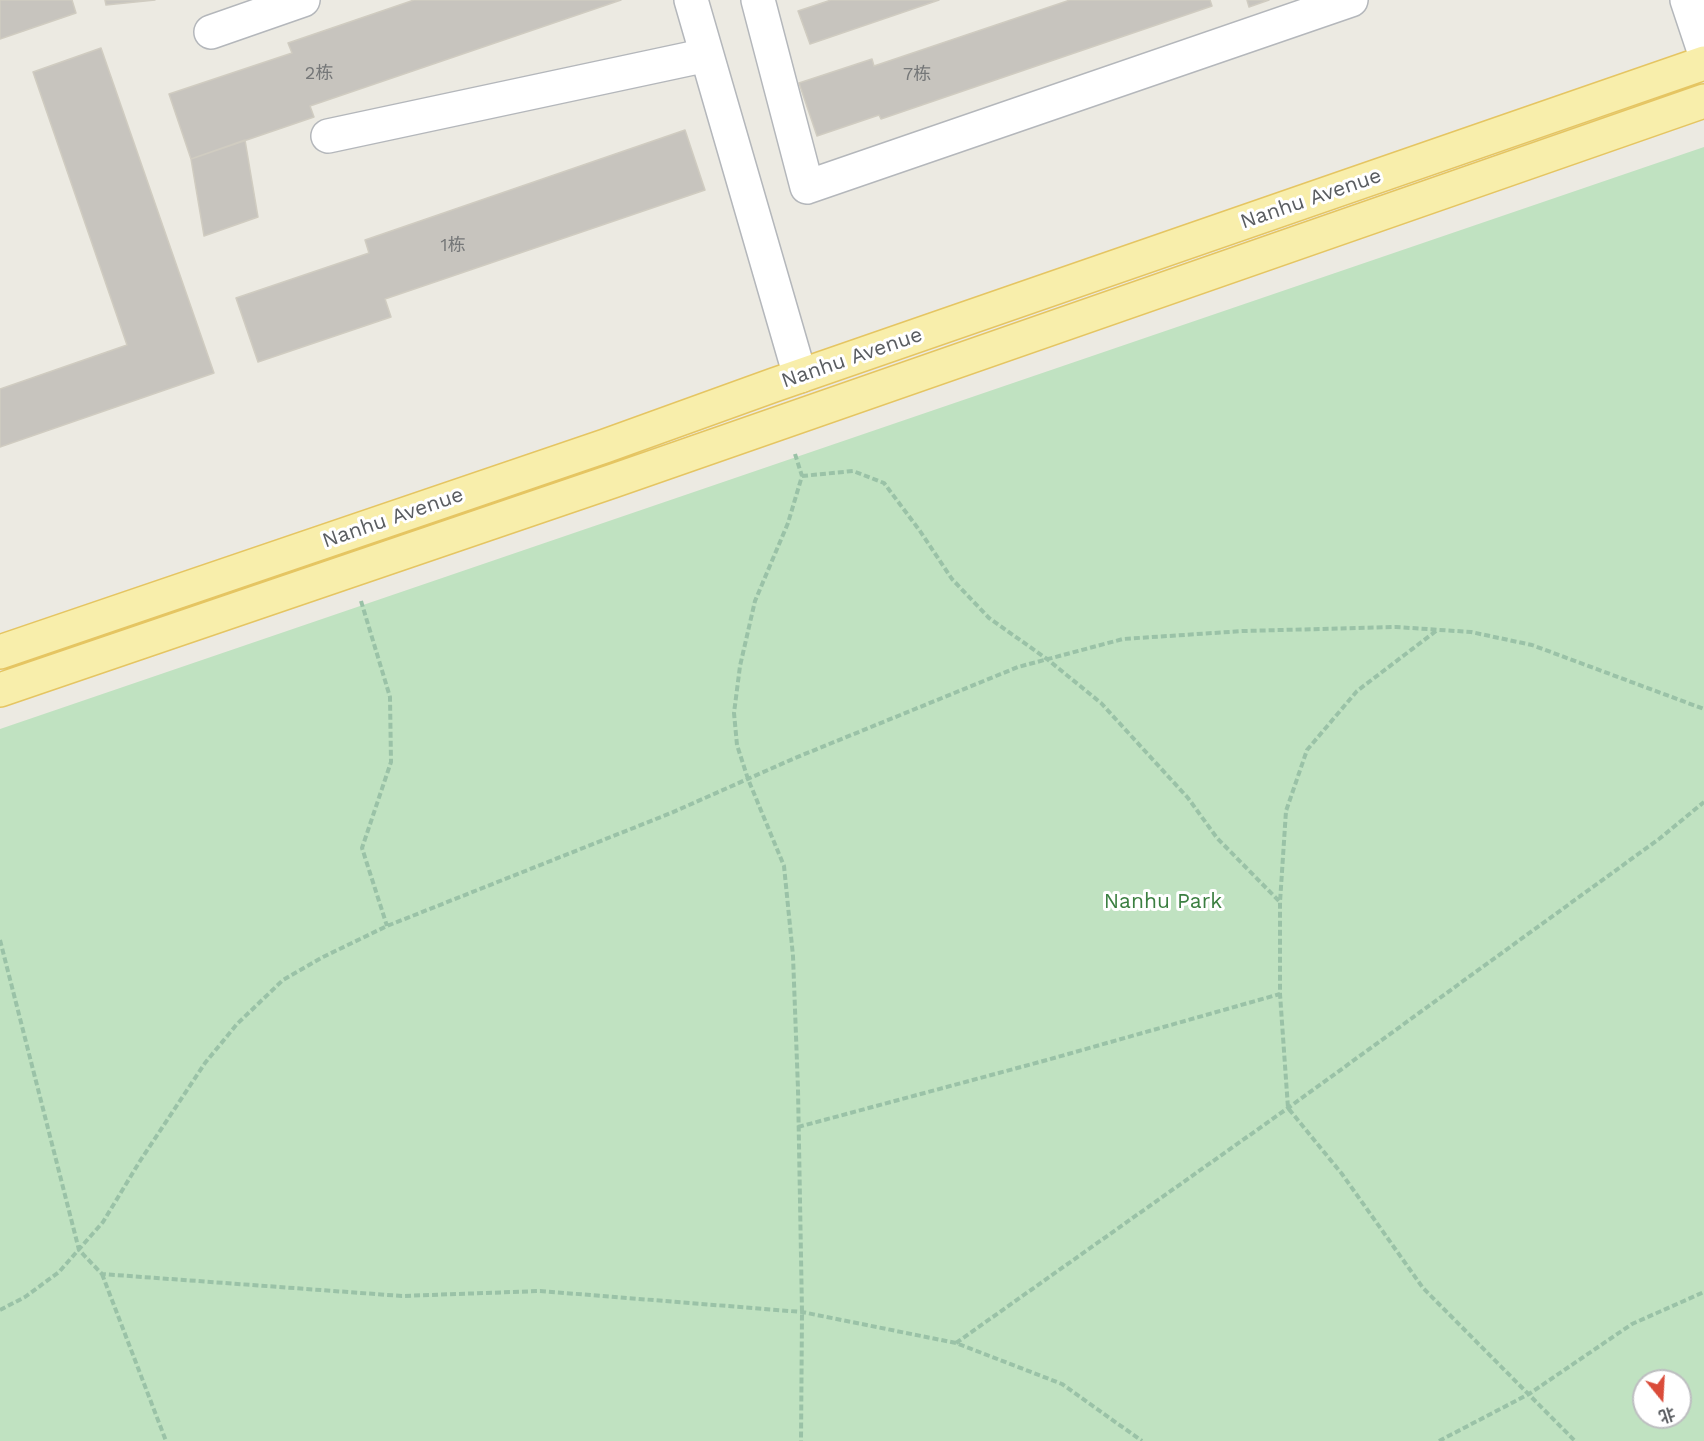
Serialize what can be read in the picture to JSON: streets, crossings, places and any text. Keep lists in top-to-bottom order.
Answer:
{
  "streets": {
    "main road": ["Nanhu Avenue"]
  },
  "parks": ["Nanhu Park"],
  "house_numbers": ["2栋", "7栋", "1栋"],
  "north": "bottom"
}
